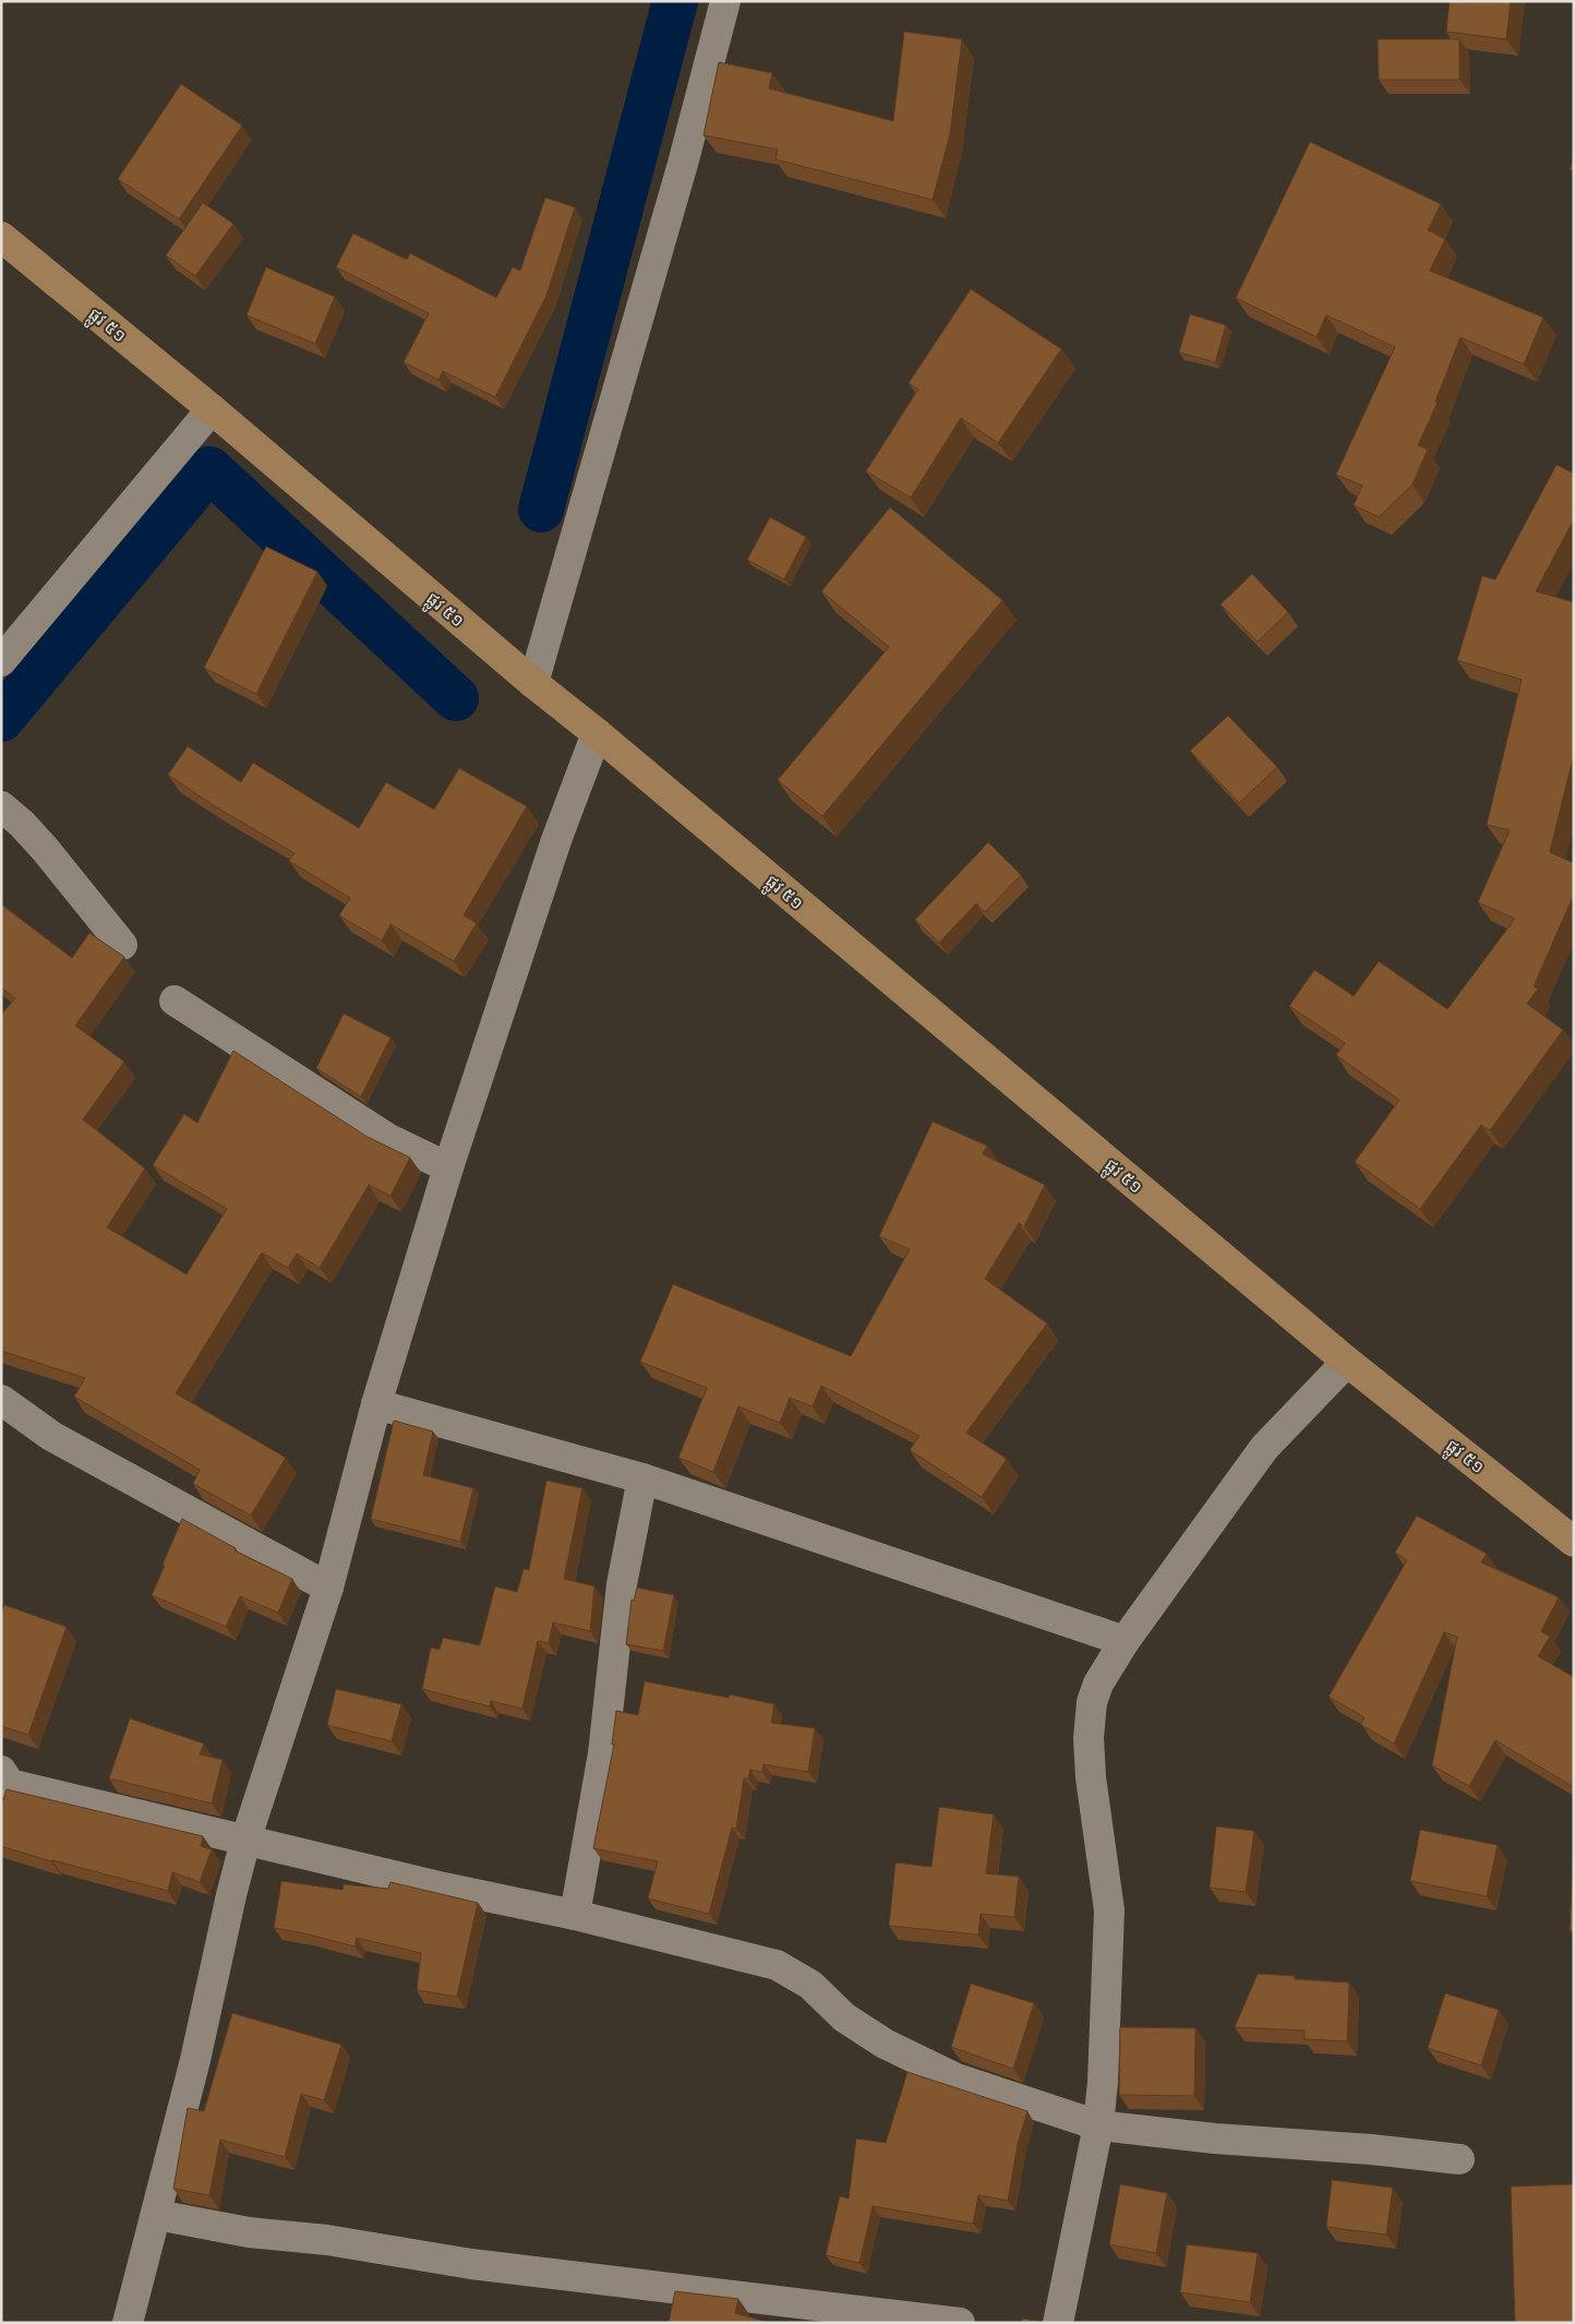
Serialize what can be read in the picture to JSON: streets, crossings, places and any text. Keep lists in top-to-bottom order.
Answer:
{
  "streets": {
    "main road": ["ផ្លូវ ៥១"]
  }
}
